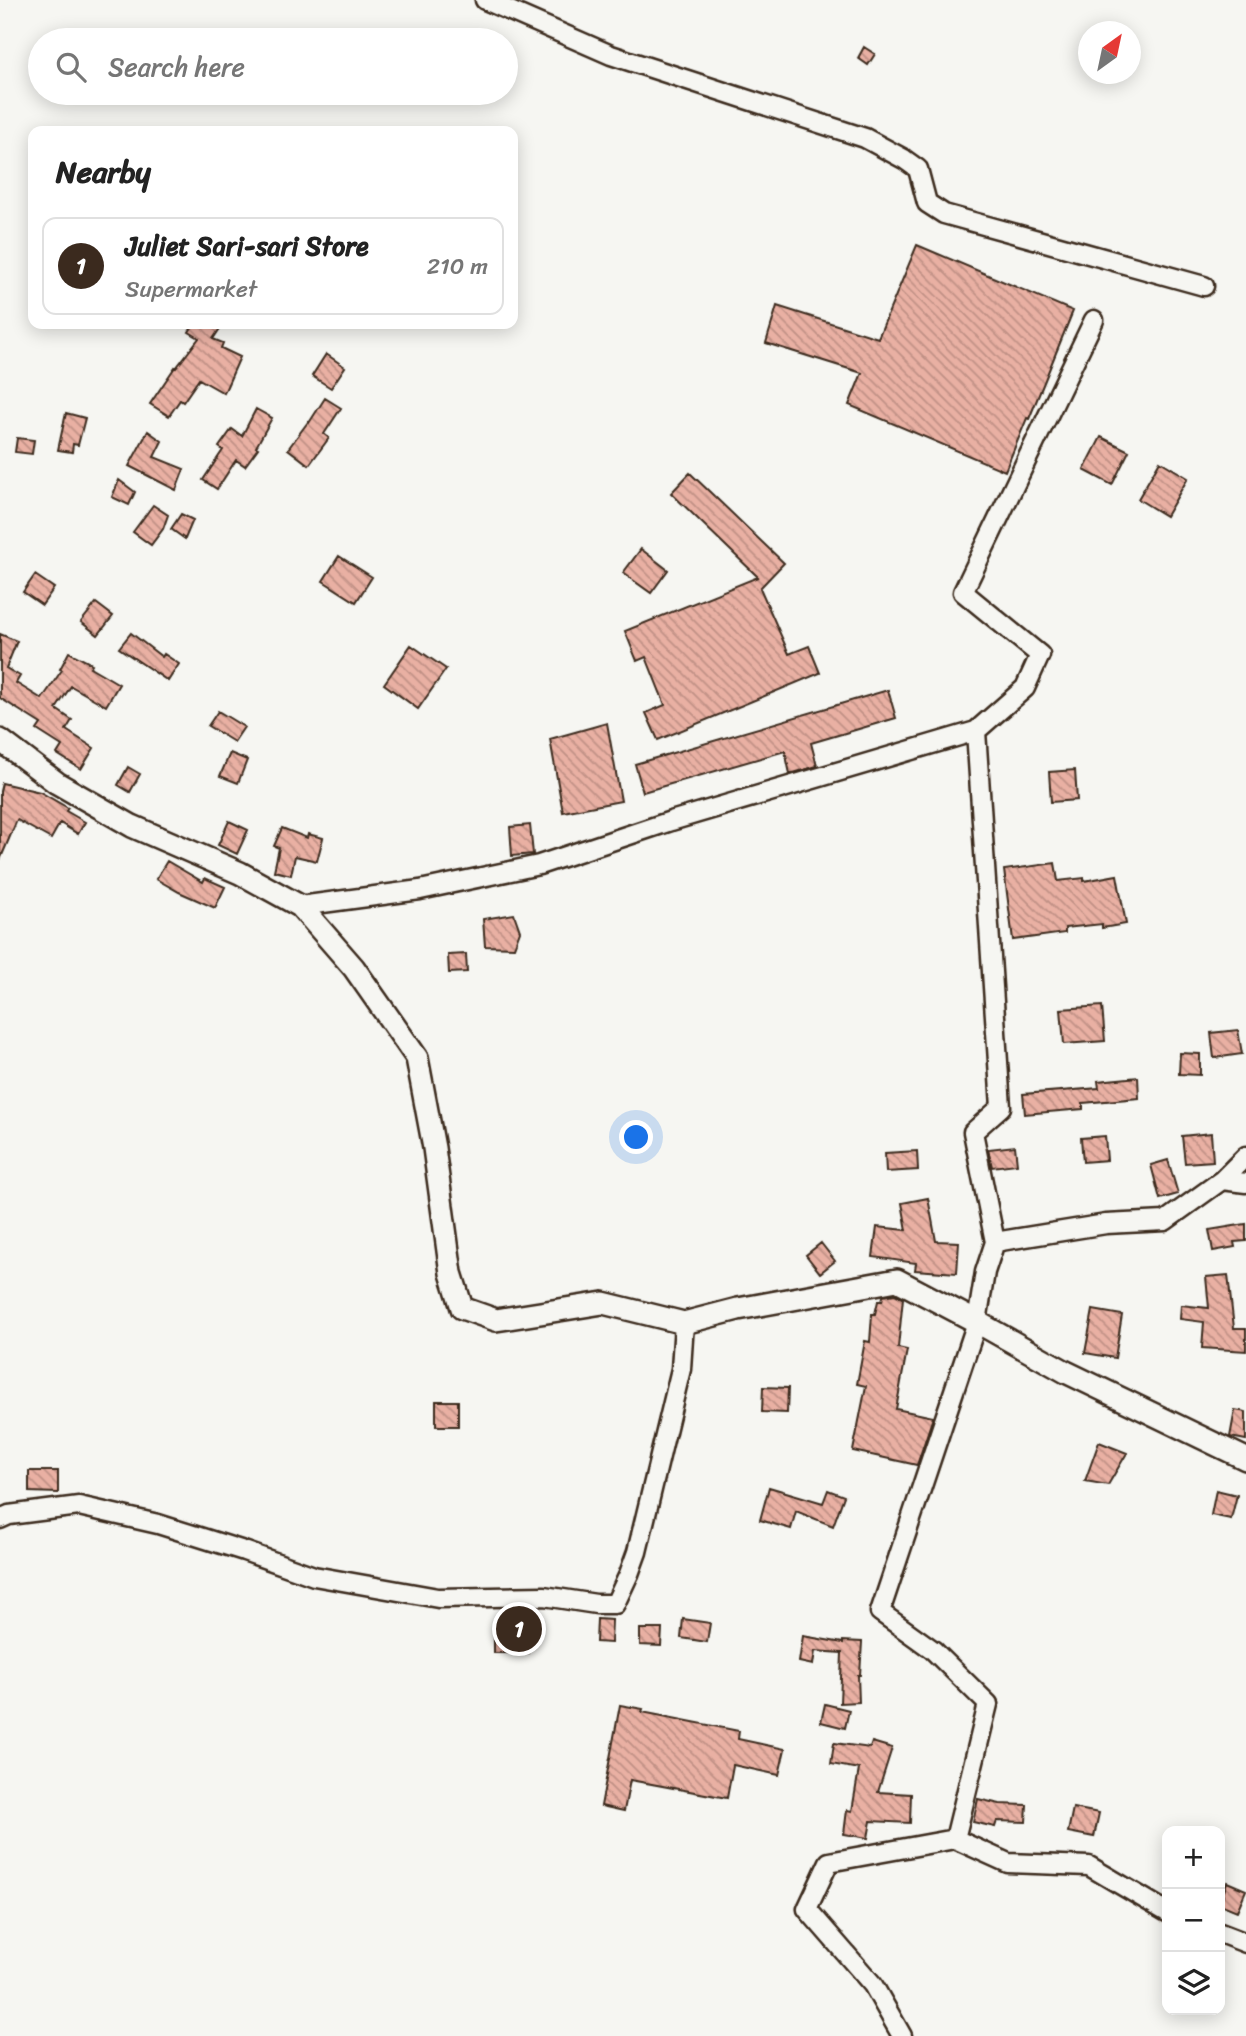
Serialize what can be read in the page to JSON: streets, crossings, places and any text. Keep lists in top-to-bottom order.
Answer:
{
  "north": "top right",
  "page": {
    "search": "Search here",
    "heading": "Nearby",
    "list": [
      {
        "mark": "1",
        "name": "Juliet Sari-sari Store",
        "note": "Supermarket",
        "value": "210 m"
      }
    ],
    "pins": "1",
    "map_buttons": ["+", "−"]
  }
}
